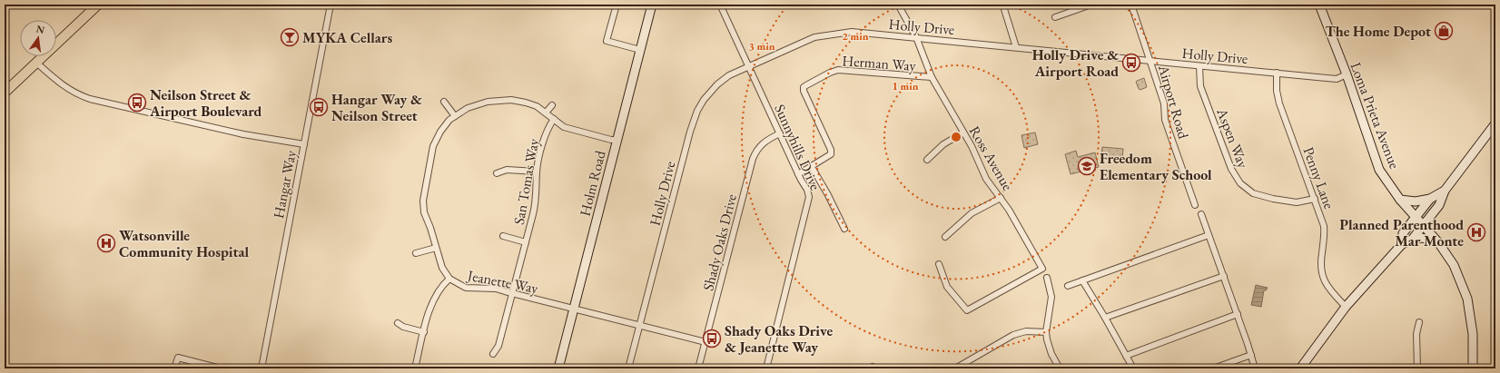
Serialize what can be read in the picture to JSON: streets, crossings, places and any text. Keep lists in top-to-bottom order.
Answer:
{
  "streets": {
    "street": [
      "Holly Drive",
      "Herman Way",
      "Airport Road",
      "Loma Prieta Avenue",
      "Aspen Way",
      "Sunnyhills Drive",
      "Ross Avenue",
      "Penny Lane",
      "San Tomas Way",
      "Holm Road",
      "Hangar Way",
      "Shady Oaks Drive",
      "Jeanette Way"
    ]
  },
  "crossings": [
    ["Holly Drive", "Herman Way"],
    ["Holly Drive", "Airport Road"],
    ["Holly Drive", "Loma Prieta Avenue"],
    ["Holly Drive", "Aspen Way"],
    ["Holly Drive", "Sunnyhills Drive"],
    ["Holly Drive", "Penny Lane"],
    ["Holly Drive", "Jeanette Way"],
    ["Herman Way", "Sunnyhills Drive"],
    ["Herman Way", "Ross Avenue"],
    ["Aspen Way", "Penny Lane"],
    ["Sunnyhills Drive", "Shady Oaks Drive"],
    ["San Tomas Way", "Jeanette Way"],
    ["Holm Road", "Jeanette Way"],
    ["Shady Oaks Drive", "Jeanette Way"]
  ],
  "places": {
    "shop": ["The Home Depot"],
    "bar": ["MYKA Cellars"],
    "bus stop": [
      "Holly Drive & Airport Road",
      "Neilson Street & Airport Boulevard",
      "Hangar Way & Neilson Street",
      "Shady Oaks Drive & Jeanette Way"
    ],
    "school or university": ["Freedom Elementary School"],
    "hospital": ["Planned Parenthood Mar Monte", "Watsonville Community Hospital"]
  },
  "north": "top",
  "rings": ["2 min", "3 min", "1 min"]
}
